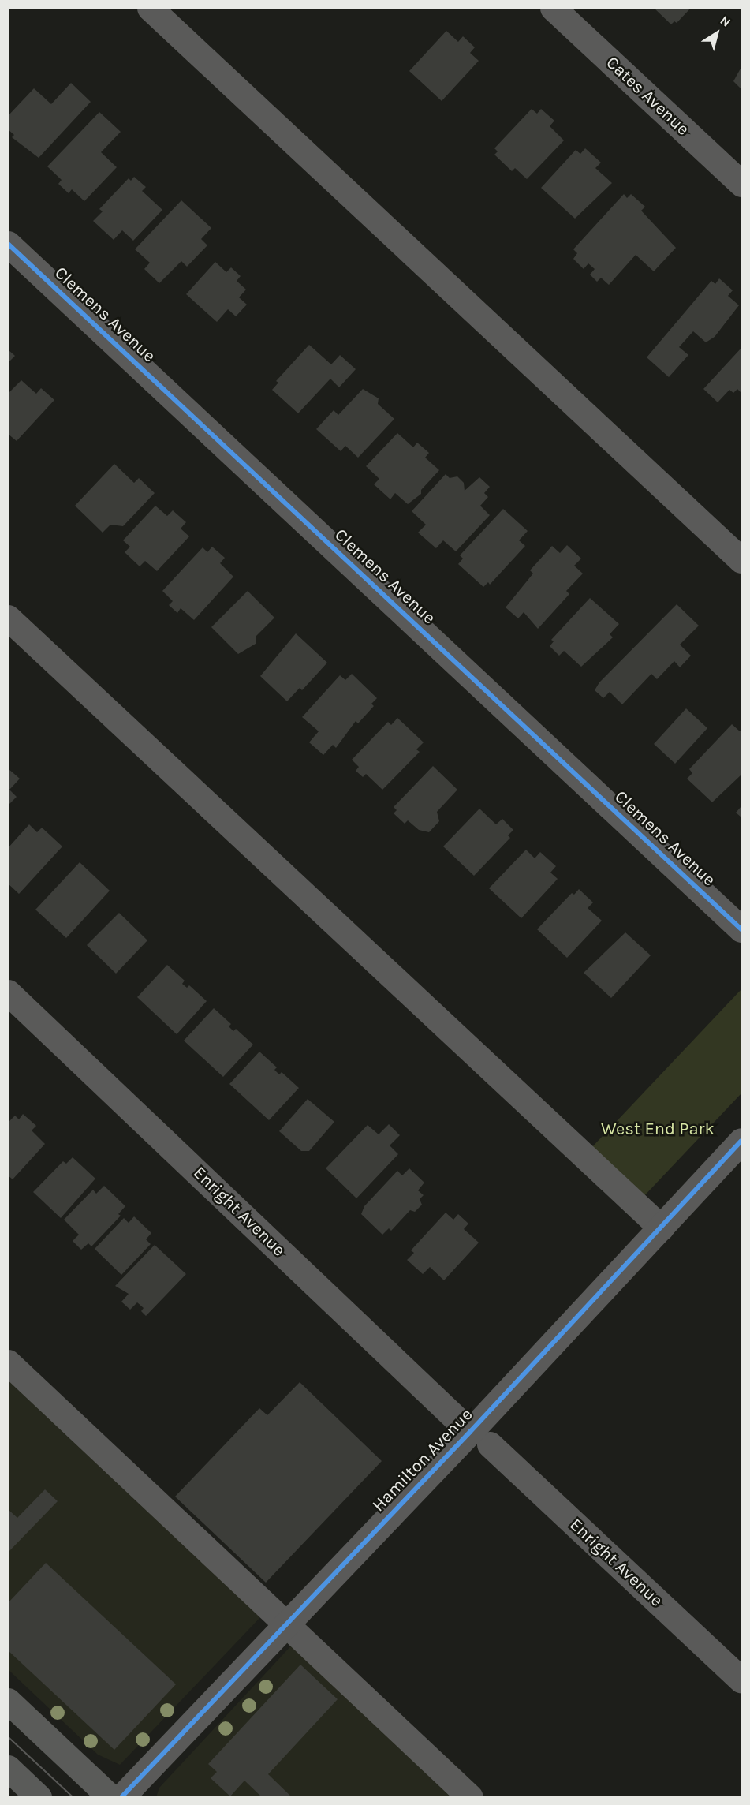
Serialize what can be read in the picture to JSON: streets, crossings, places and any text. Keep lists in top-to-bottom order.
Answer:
{
  "streets": {
    "street": [
      "Cates Avenue",
      "Clemens Avenue",
      "Enright Avenue",
      "Hamilton Avenue"
    ]
  },
  "crossings": [
    ["Enright Avenue", "Hamilton Avenue"]
  ],
  "parks": ["West End Park"],
  "north": "top right"
}
